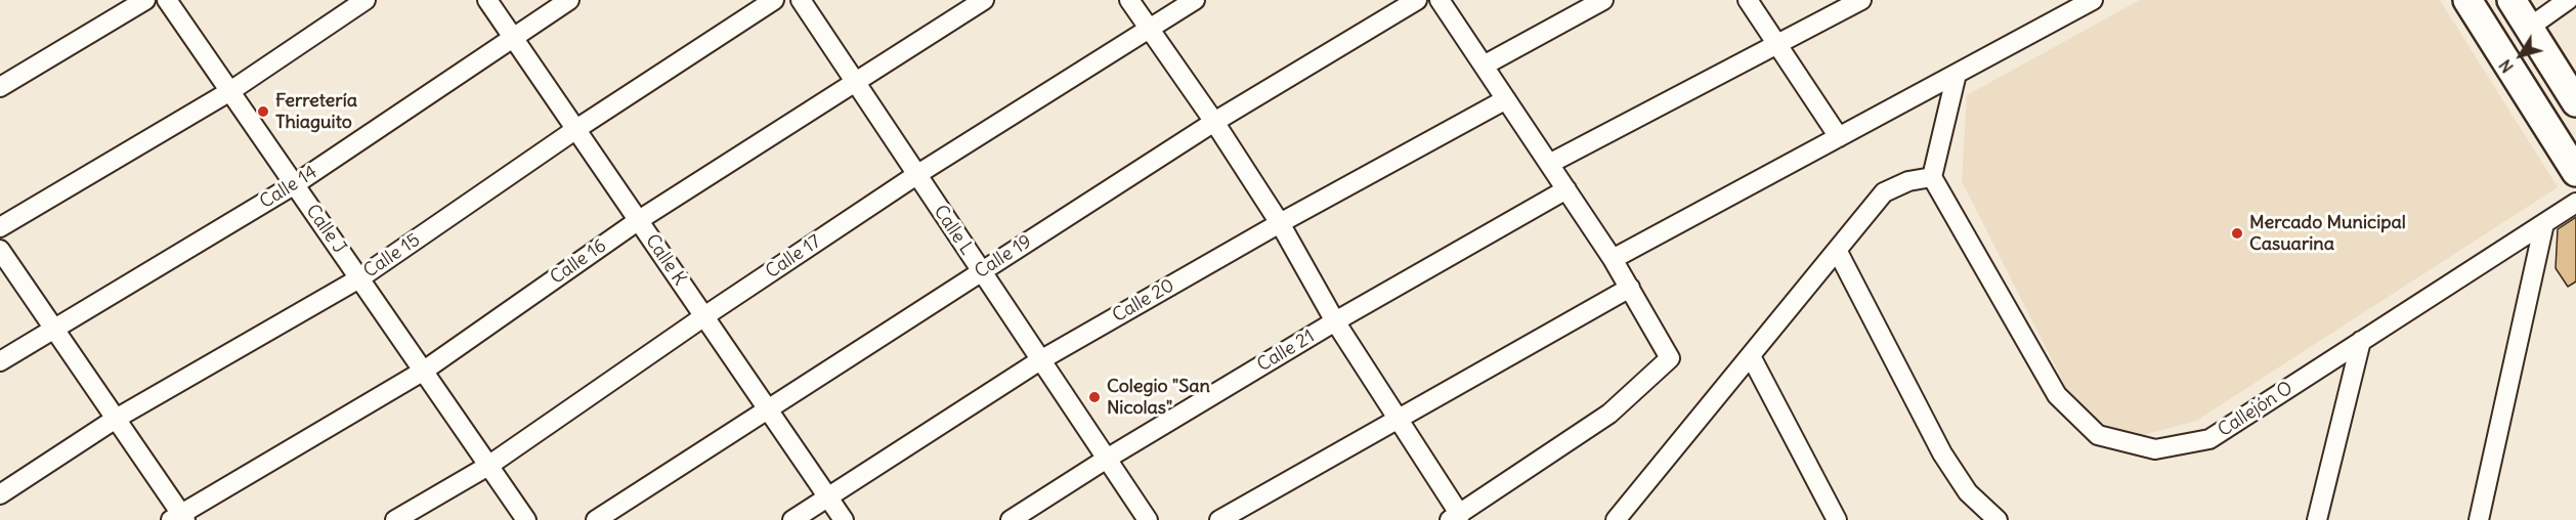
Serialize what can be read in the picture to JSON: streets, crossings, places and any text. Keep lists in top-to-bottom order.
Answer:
{
  "streets": {
    "street": [
      "Calle 14",
      "Calle J",
      "Calle L",
      "Calle 15",
      "Calle 17",
      "Calle 19",
      "Calle K",
      "Calle 16",
      "Calle 20",
      "Calle 21",
      "Callejón O"
    ]
  },
  "crossings": [
    ["Calle 14", "Calle J"],
    ["Calle 14", "Calle K"],
    ["Calle J", "Calle 15"],
    ["Calle J", "Calle 17"],
    ["Calle J", "Calle 16"],
    ["Calle L", "Calle 17"],
    ["Calle L", "Calle 19"],
    ["Calle L", "Calle 16"],
    ["Calle L", "Calle 20"],
    ["Calle L", "Calle 21"],
    ["Calle 15", "Calle K"],
    ["Calle 17", "Calle K"],
    ["Calle 19", "Calle K"],
    ["Calle K", "Calle 16"],
    ["Calle K", "Calle 20"]
  ],
  "places": ["Ferretería Thiaguito", "Mercado Municipal Casuarina", "Colegio \"San Nicolas\""],
  "north": "bottom left"
}
